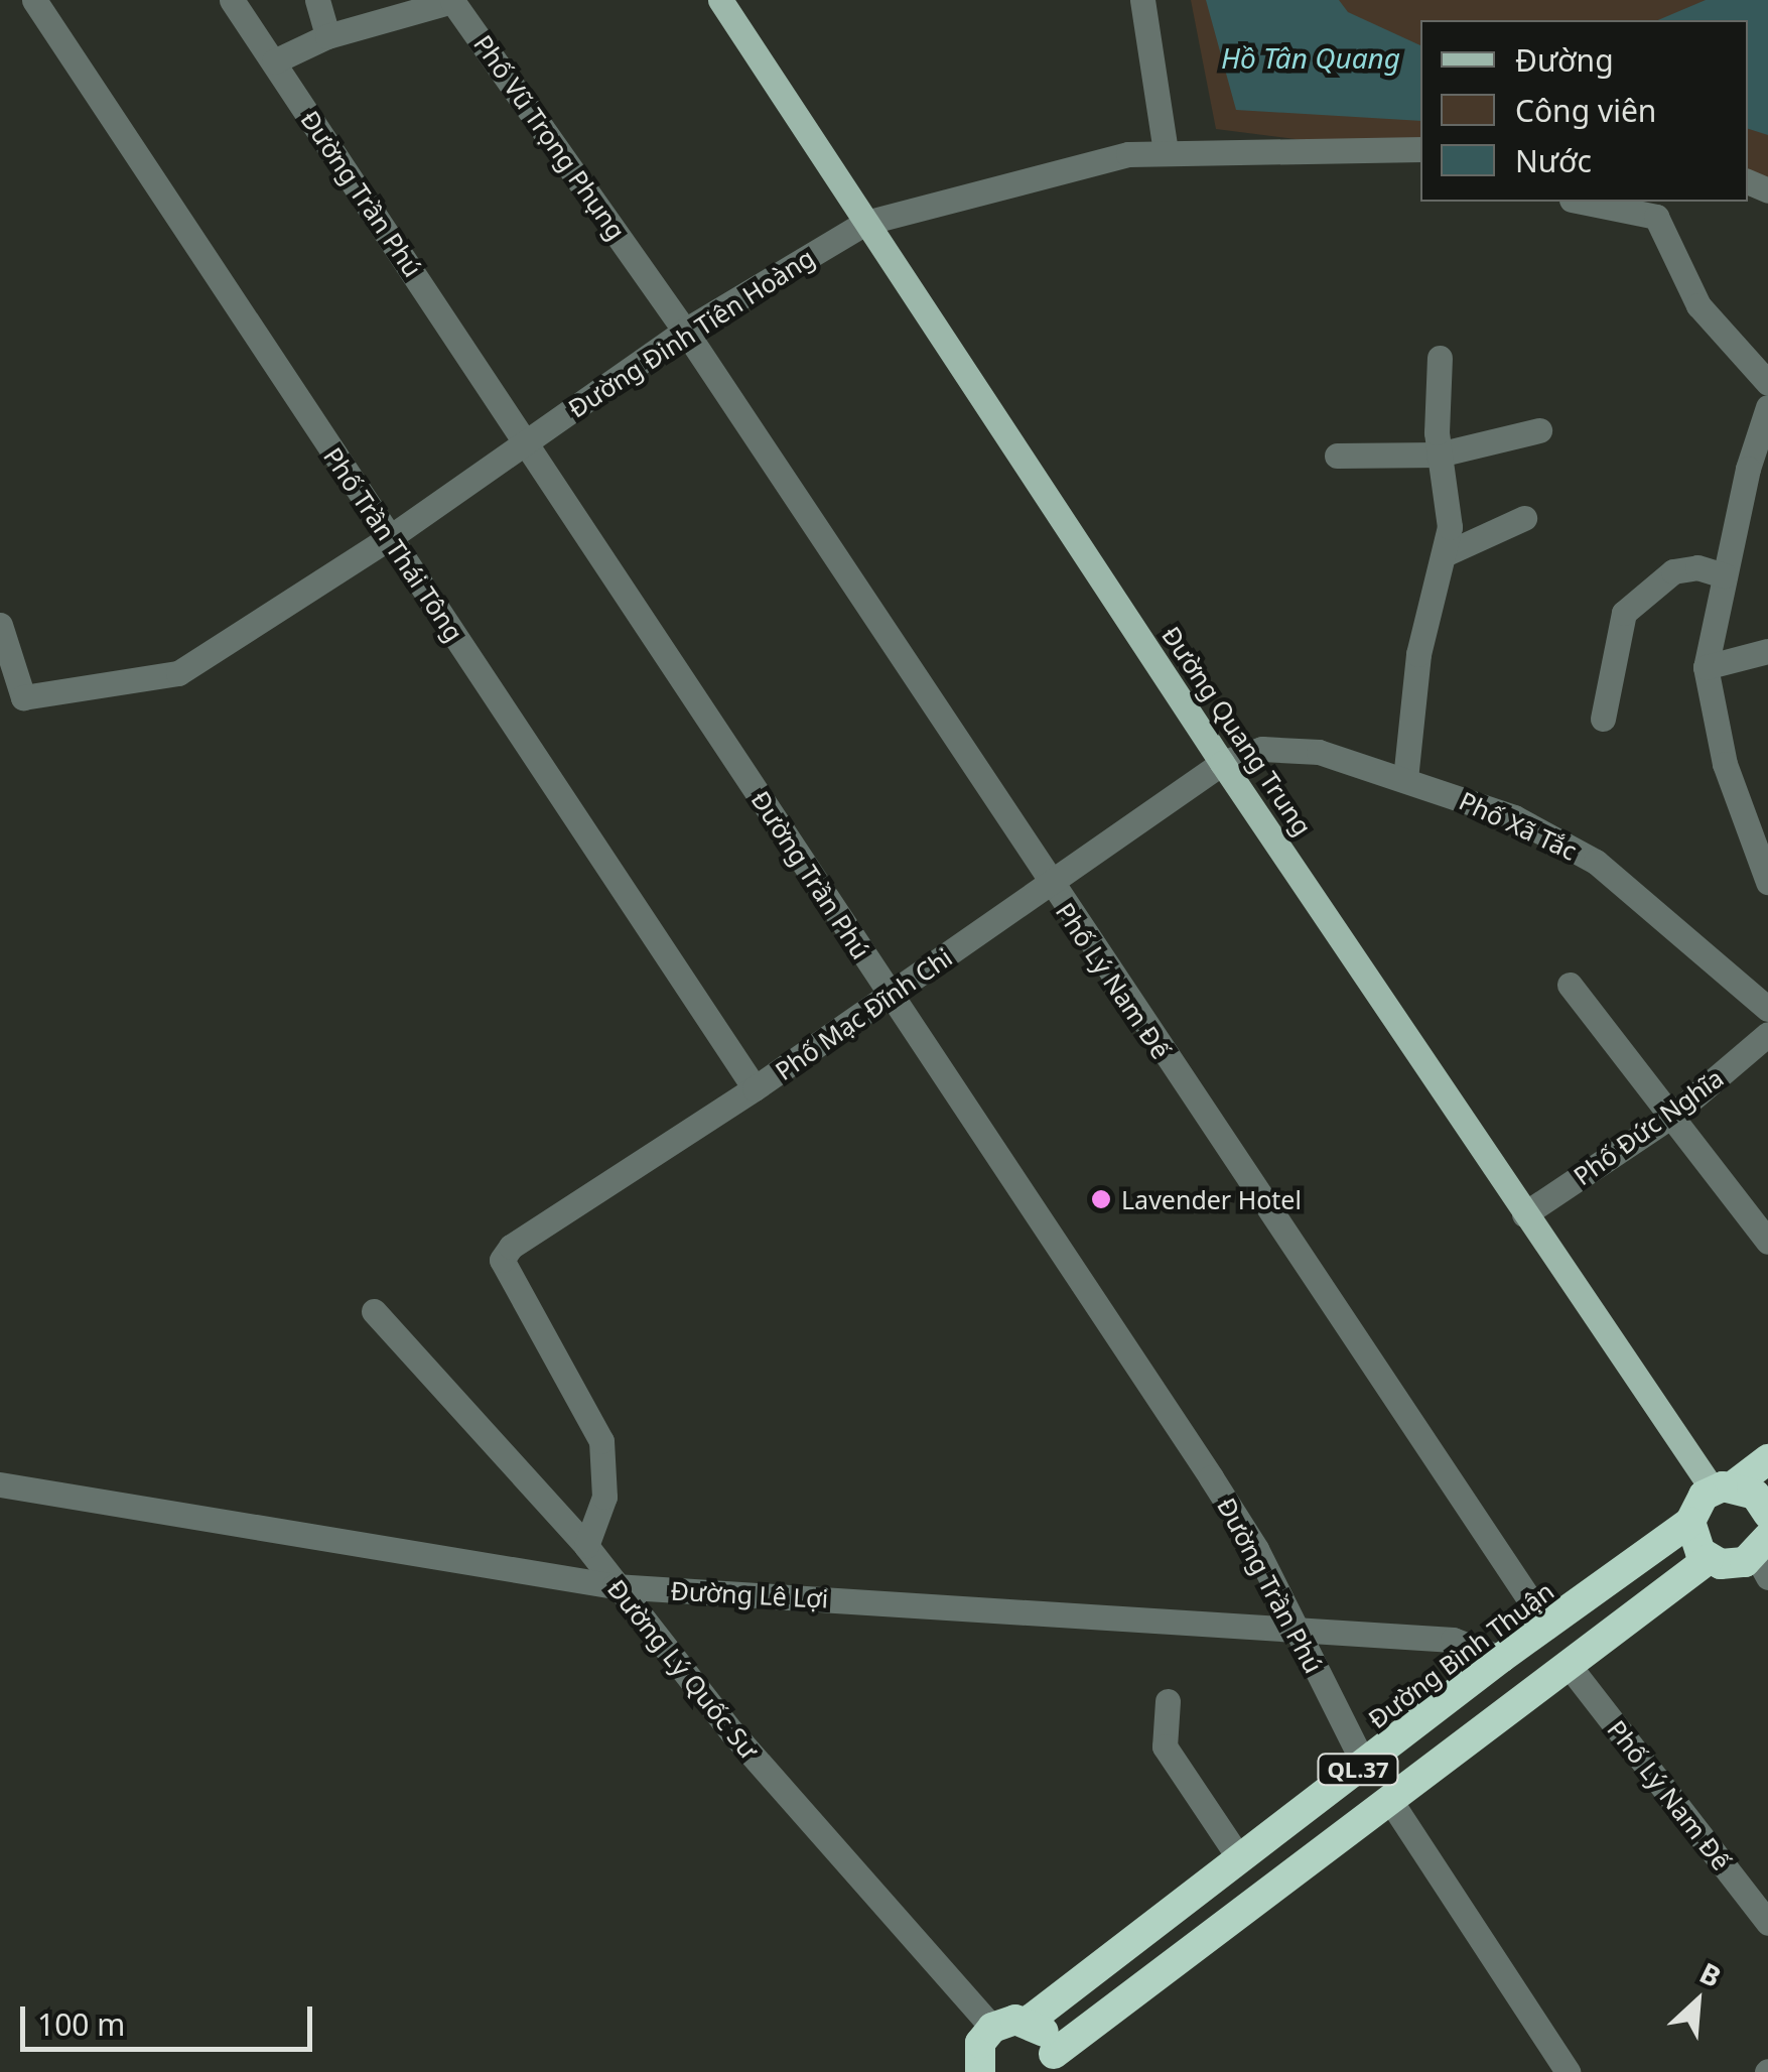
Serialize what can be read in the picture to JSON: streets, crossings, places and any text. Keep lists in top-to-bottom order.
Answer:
{
  "streets": {
    "highway": ["Đường Bình Thuận", "QL.37"],
    "main road": ["Đường Quang Trung"],
    "street": [
      "Phố Vũ Trọng Phụng",
      "Đường Trần Phú",
      "Đường Đinh Tiên Hoàng",
      "Phố Trần Thái Tông",
      "Phố Xã Tắc",
      "Phố Lý Nam Đế",
      "Phố Mạc Đĩnh Chi",
      "Phố Đức Nghĩa",
      "Đường Lê Lợi",
      "Đường Lý Quốc Sư"
    ]
  },
  "crossings": [
    ["Phố Vũ Trọng Phụng", "Đường Trần Phú"],
    ["Phố Vũ Trọng Phụng", "Đường Đinh Tiên Hoàng"],
    ["Phố Vũ Trọng Phụng", "Phố Lý Nam Đế"],
    ["Đường Trần Phú", "Đường Đinh Tiên Hoàng"],
    ["Đường Trần Phú", "Phố Mạc Đĩnh Chi"],
    ["Đường Trần Phú", "Đường Lê Lợi"],
    ["Đường Trần Phú", "Đường Bình Thuận"],
    ["Đường Đinh Tiên Hoàng", "Phố Trần Thái Tông"],
    ["Đường Đinh Tiên Hoàng", "Đường Quang Trung"],
    ["Đường Đinh Tiên Hoàng", "Phố Lý Nam Đế"],
    ["Phố Trần Thái Tông", "Phố Mạc Đĩnh Chi"],
    ["Đường Quang Trung", "Phố Xã Tắc"],
    ["Đường Quang Trung", "Phố Mạc Đĩnh Chi"],
    ["Đường Quang Trung", "Phố Đức Nghĩa"],
    ["Đường Quang Trung", "Đường Bình Thuận"],
    ["Phố Xã Tắc", "Phố Mạc Đĩnh Chi"],
    ["Phố Lý Nam Đế", "Phố Mạc Đĩnh Chi"],
    ["Phố Lý Nam Đế", "Đường Bình Thuận"],
    ["Phố Lý Nam Đế", "QL.37"],
    ["Phố Mạc Đĩnh Chi", "Đường Lý Quốc Sư"],
    ["Đường Lê Lợi", "Đường Bình Thuận"],
    ["Đường Lê Lợi", "Đường Lý Quốc Sư"]
  ],
  "water": ["Hồ Tân Quang"],
  "places": ["Lavender Hotel"],
  "legend": ["Đường", "Công viên", "Nước"],
  "scale_bar": "100 m",
  "north": "top right"
}
